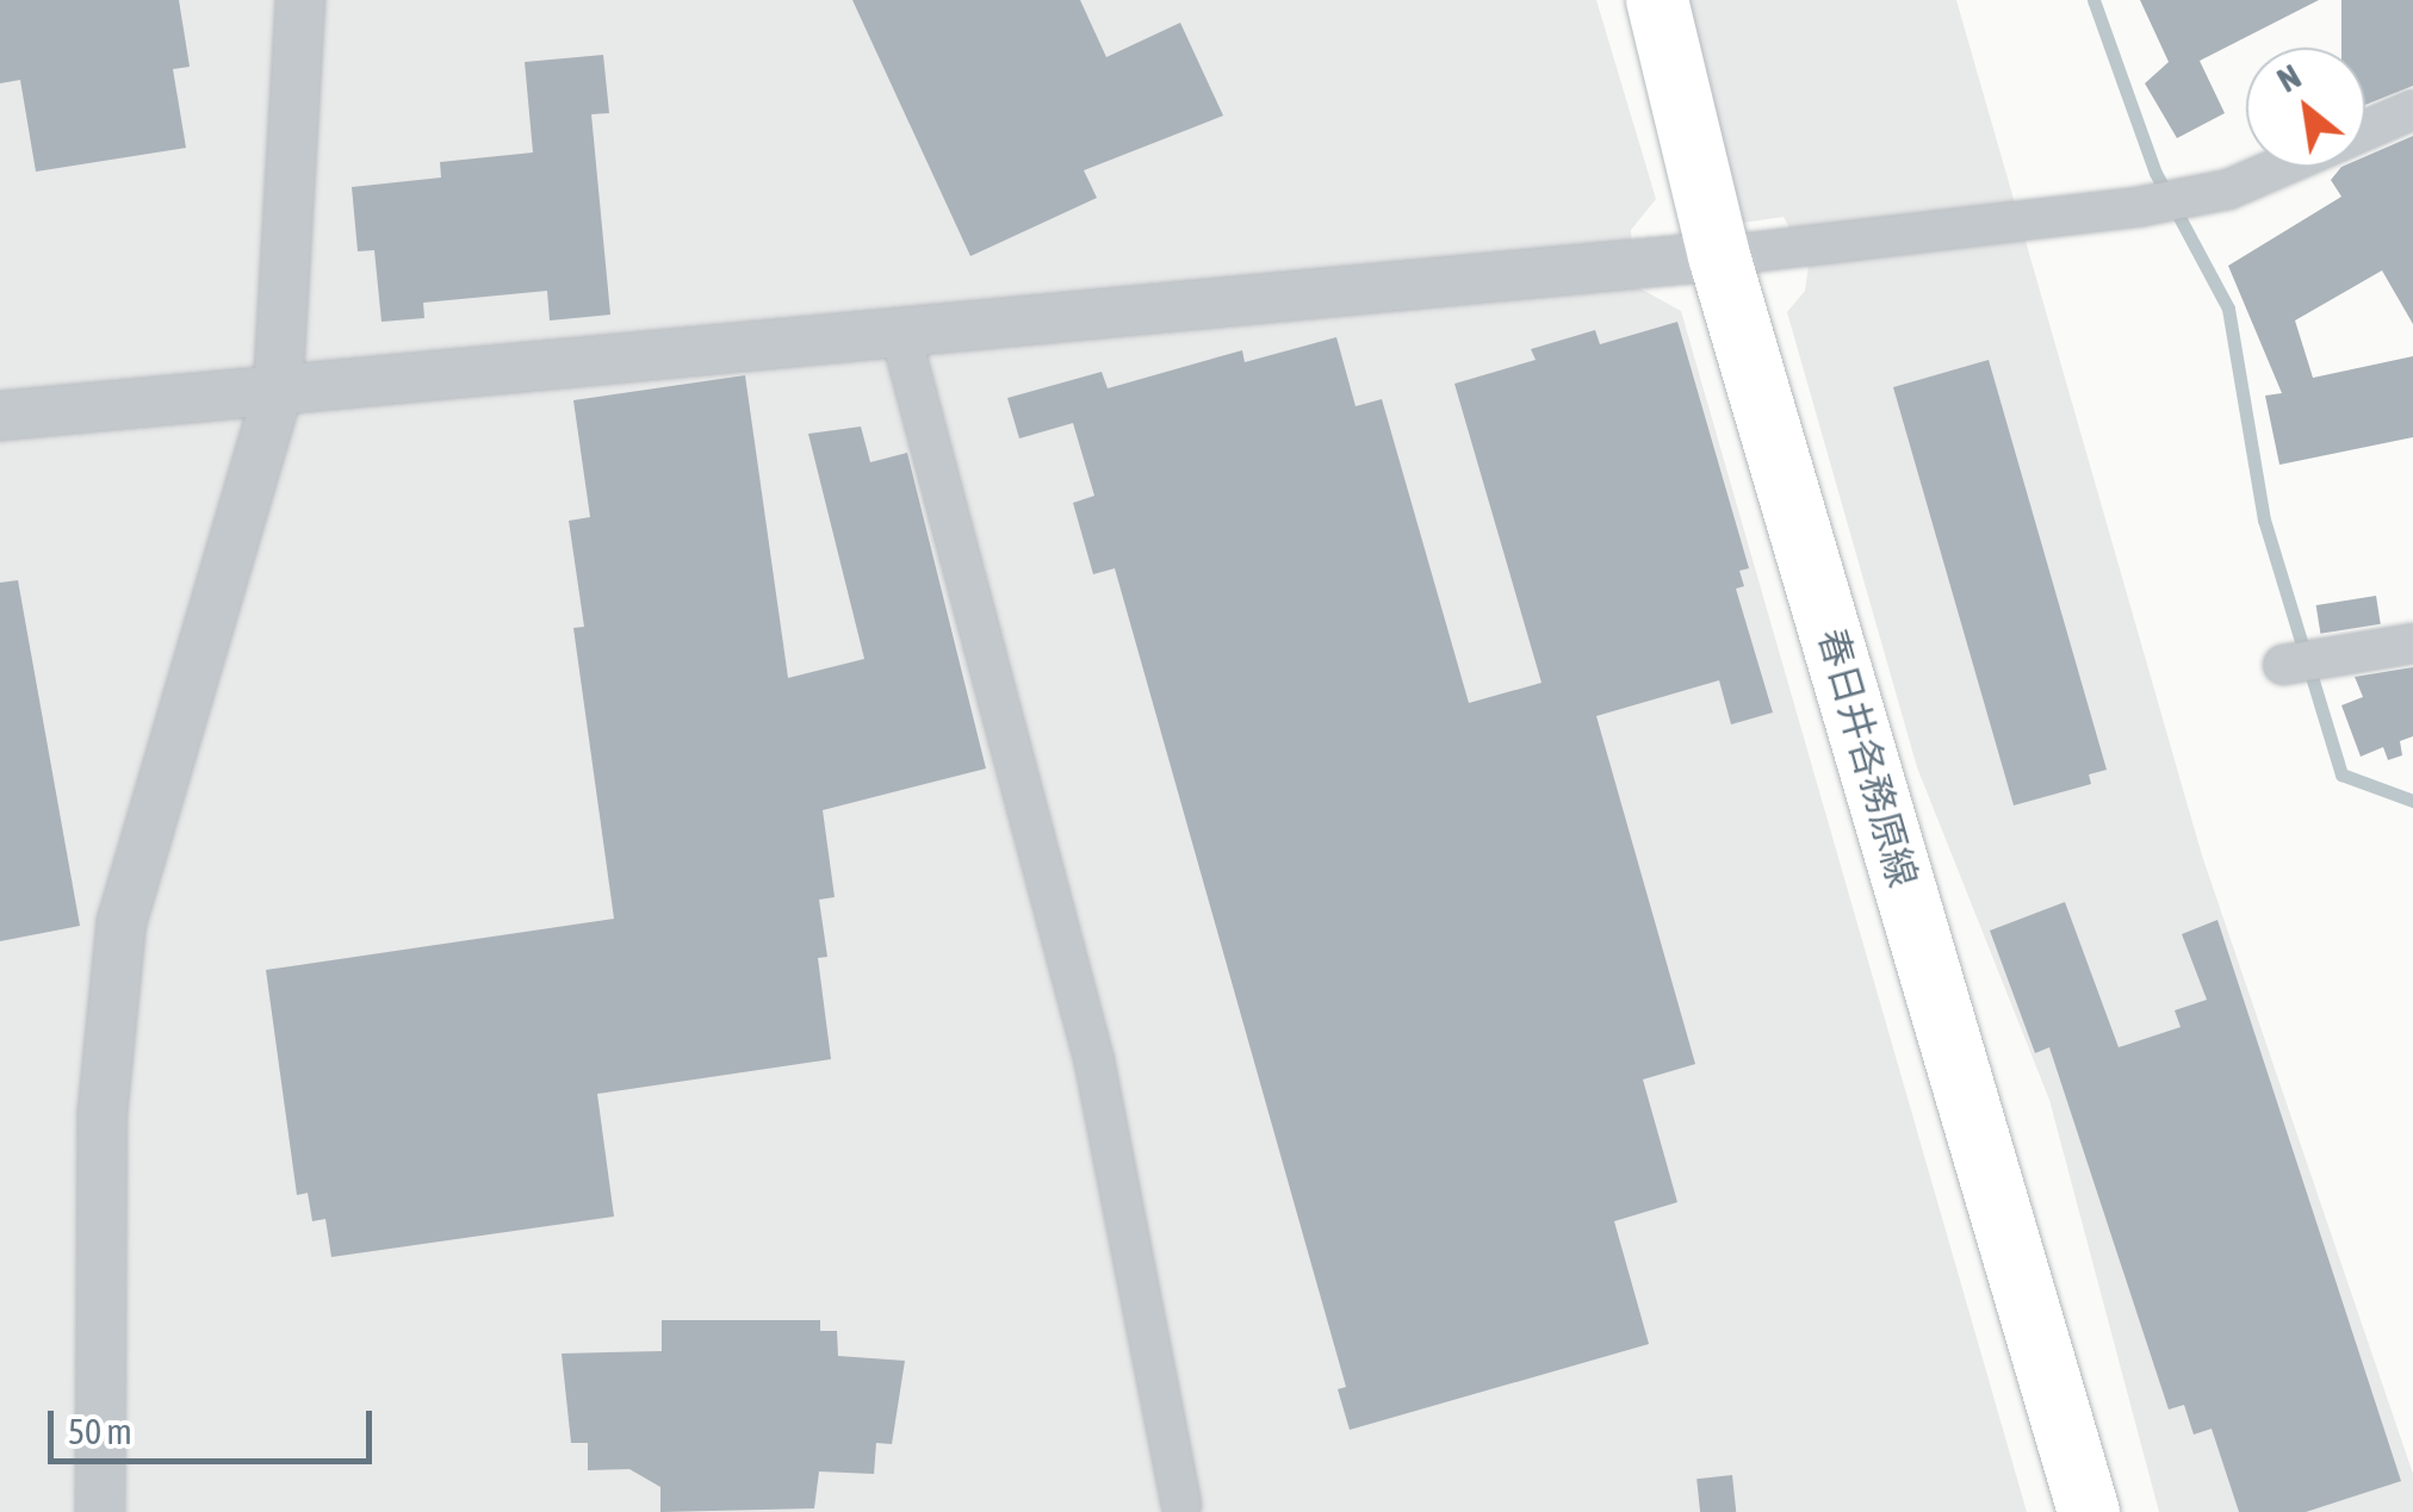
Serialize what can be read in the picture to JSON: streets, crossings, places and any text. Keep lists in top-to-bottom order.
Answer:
{
  "streets": {
    "main road": ["春日井各務原線"]
  },
  "scale_bar": "50 m",
  "north": "top left"
}
